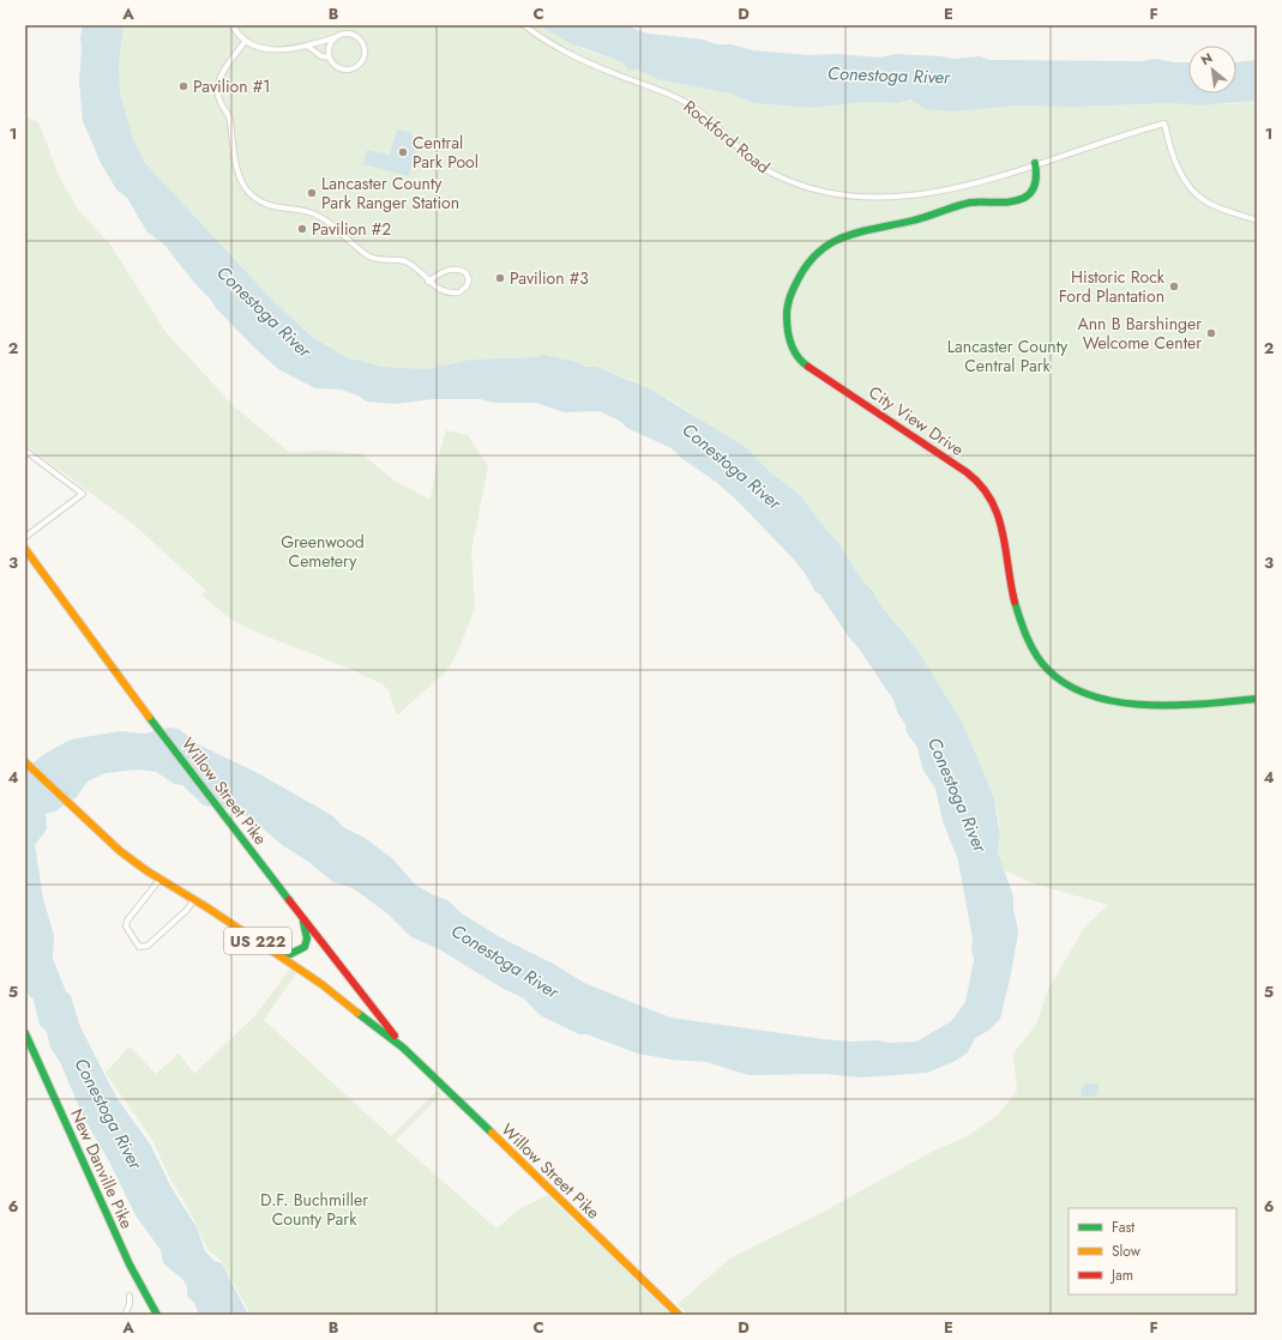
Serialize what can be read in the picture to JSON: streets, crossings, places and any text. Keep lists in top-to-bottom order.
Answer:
{
  "streets": {
    "main road": [
      "City View Drive",
      "Willow Street Pike",
      "US 222",
      "New Danville Pike"
    ],
    "street": ["Rockford Road"]
  },
  "crossings": [
    ["Rockford Road", "City View Drive"]
  ],
  "water": ["Conestoga River"],
  "parks": ["Lancaster County Central Park", "Greenwood Cemetery", "D.F. Buchmiller County Park"],
  "places": [
    "Pavilion #1",
    "Central Park Pool",
    "Lancaster County Park Ranger Station",
    "Pavilion #2",
    "Pavilion #3",
    "Historic Rock Ford Plantation",
    "Ann B Barshinger Welcome Center"
  ],
  "legend": ["Fast", "Slow", "Jam"],
  "north": "top left",
  "grid": {
    "columns": [
      "A",
      "B",
      "C",
      "D",
      "E",
      "F"
    ],
    "rows": [
      "1",
      "2",
      "3",
      "4",
      "5",
      "6"
    ]
  }
}
